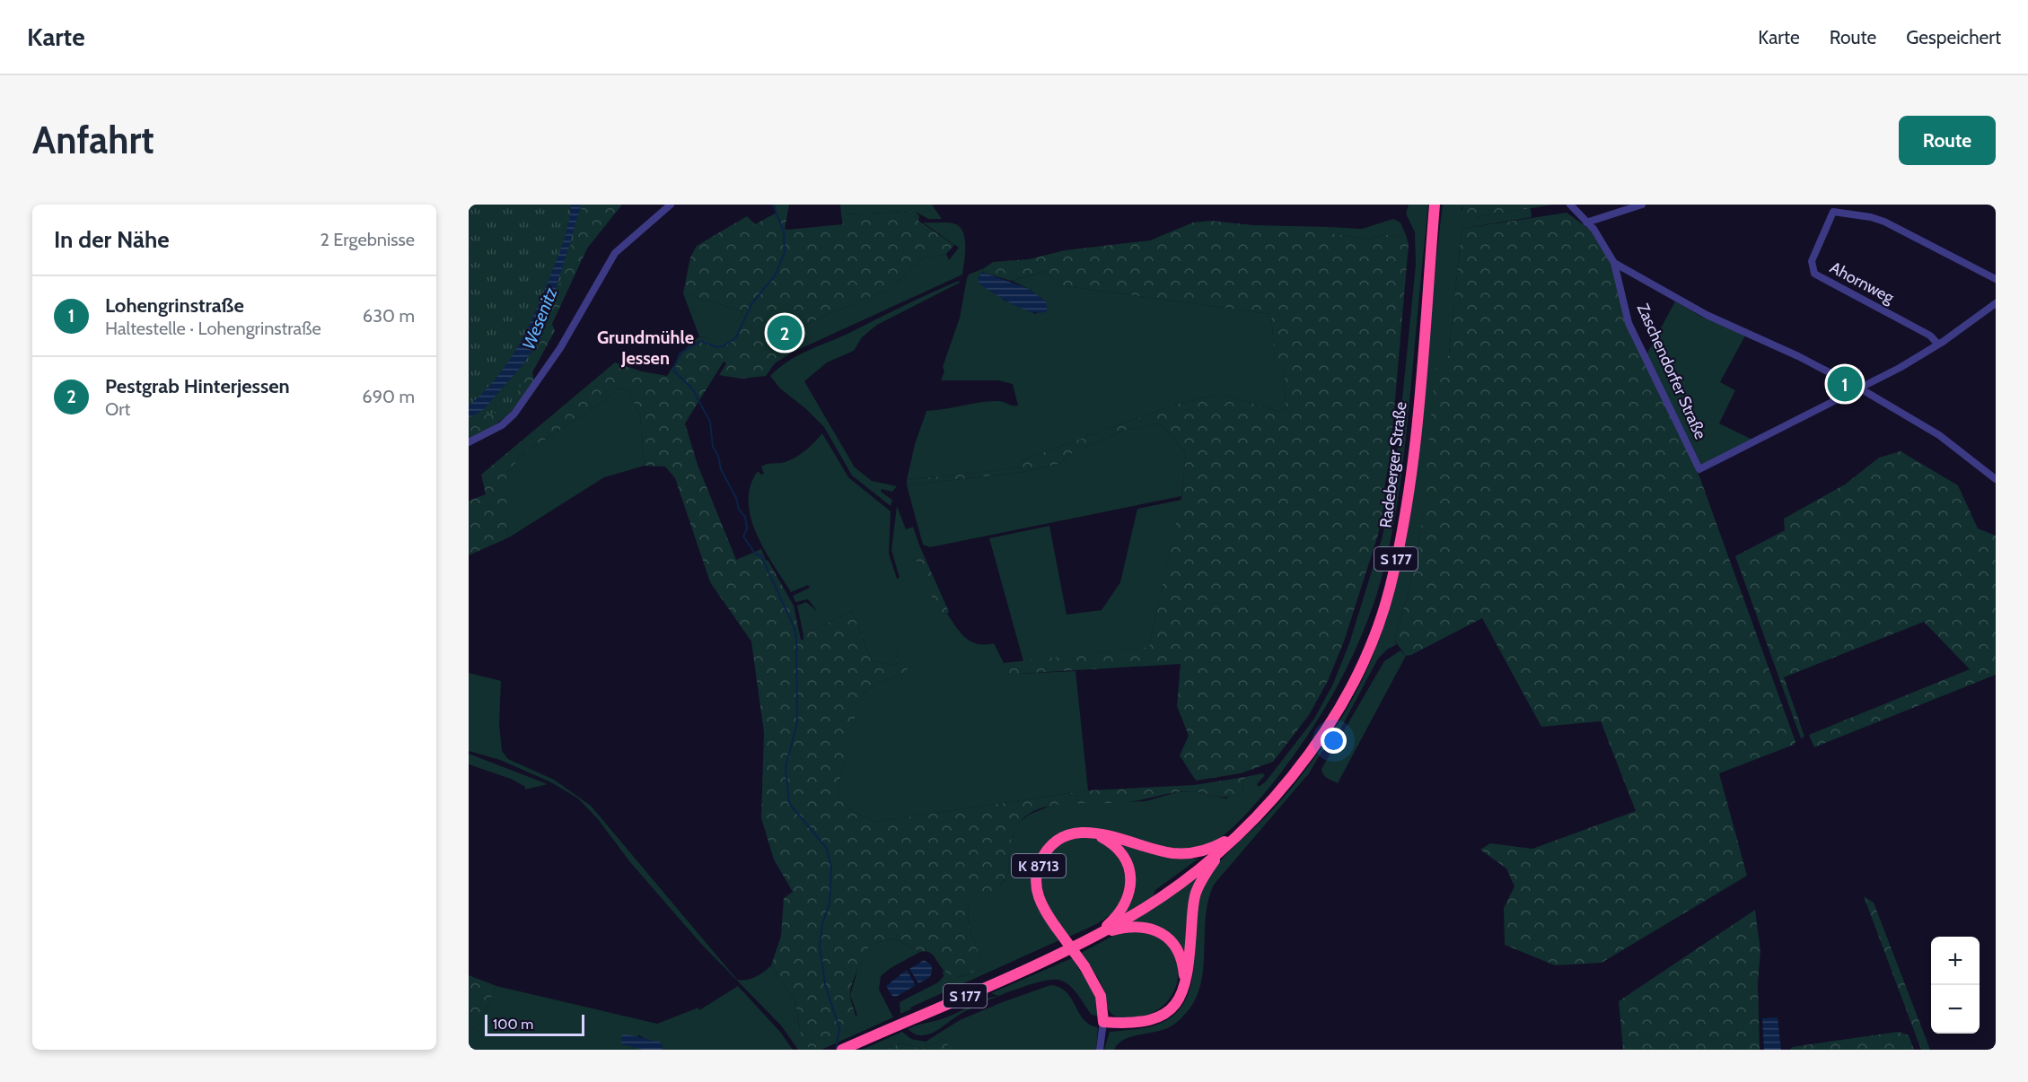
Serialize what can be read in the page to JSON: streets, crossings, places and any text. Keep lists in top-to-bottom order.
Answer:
{
  "streets": {
    "highway": ["Radeberger Straße", "S 177", "K 8713"],
    "street": ["Ahornweg", "Zaschendorfer Straße"]
  },
  "crossings": [
    ["Radeberger Straße", "S 177"]
  ],
  "districts": ["Grundmühle Jessen"],
  "water": ["Wesenitz"],
  "scale_bar": "100 m",
  "page": {
    "header": "Karte",
    "nav": ["Karte", "Route", "Gespeichert"],
    "buttons": "Route",
    "title": "Anfahrt",
    "heading": ["In der Nähe", "2 Ergebnisse"],
    "list": [
      {
        "mark": "1",
        "name": "Lohengrinstraße",
        "note": "Haltestelle · Lohengrinstraße",
        "value": "630 m"
      },
      {
        "mark": "2",
        "name": "Pestgrab Hinterjessen",
        "note": "Ort",
        "value": "690 m"
      }
    ],
    "pins": ["2", "1"],
    "map_buttons": ["+", "−"],
    "scale": "100 m"
  }
}
